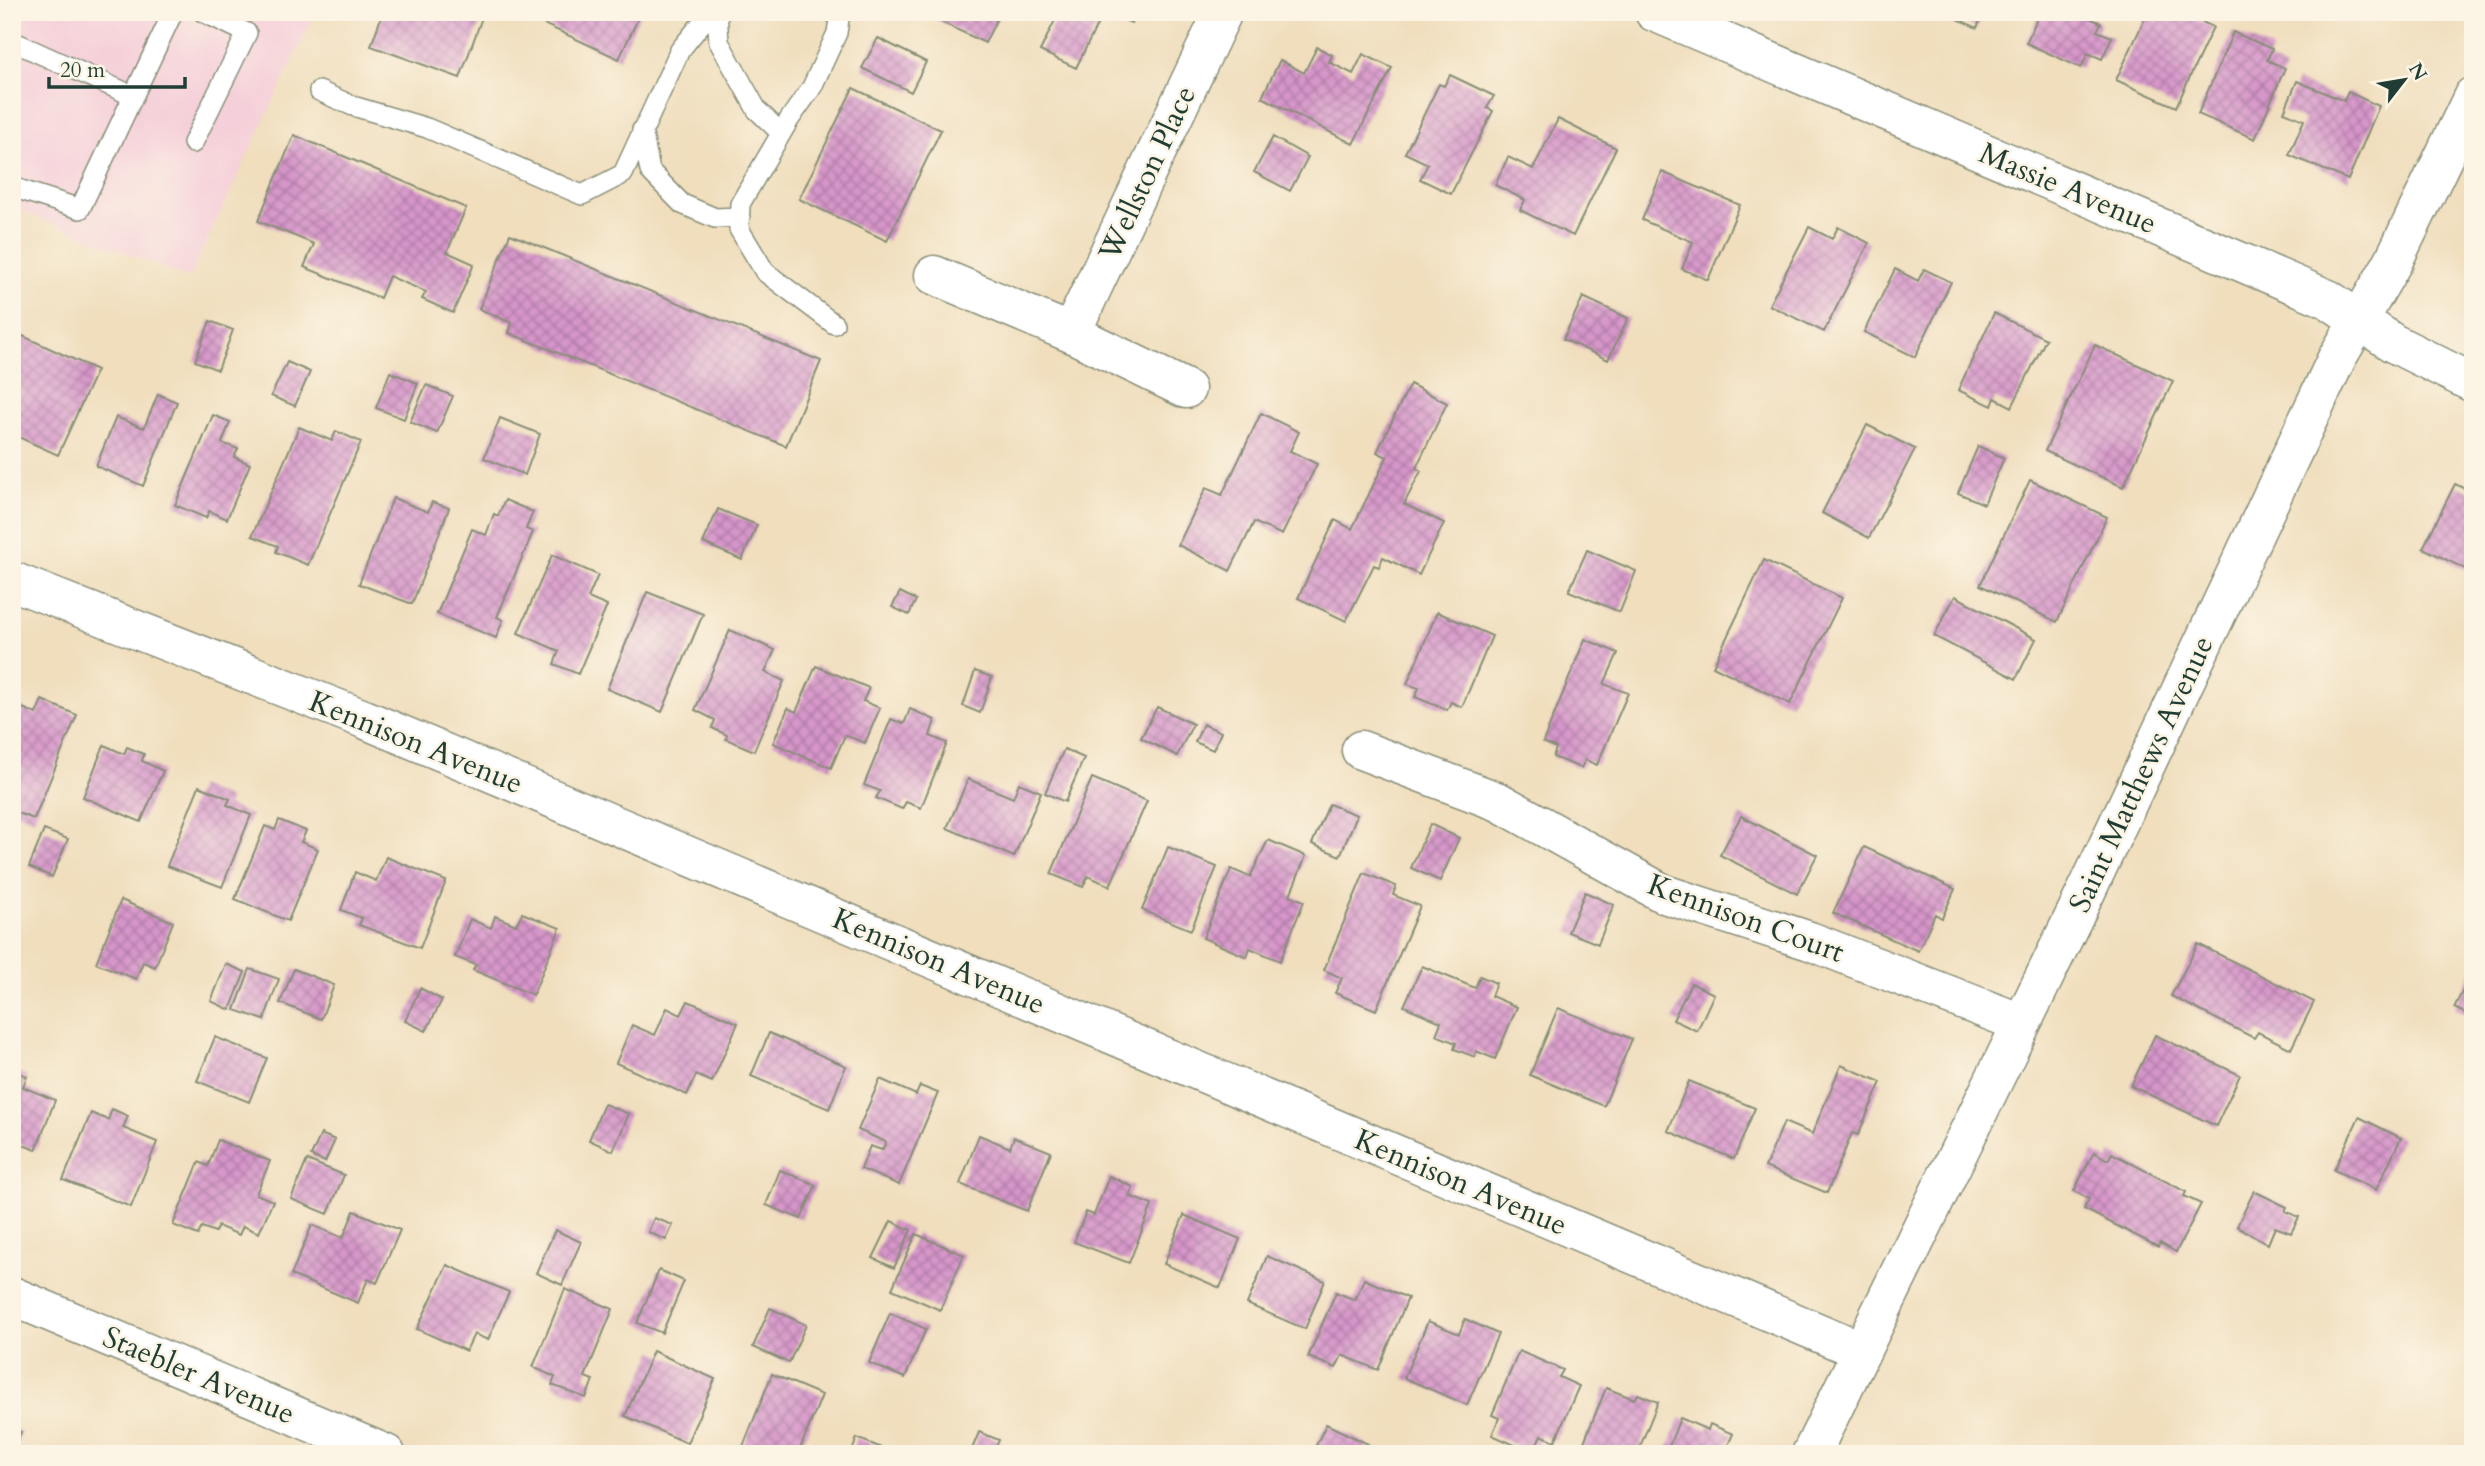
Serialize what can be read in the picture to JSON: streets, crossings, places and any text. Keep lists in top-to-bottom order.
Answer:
{
  "streets": {
    "street": [
      "Wellston Place",
      "Massie Avenue",
      "Kennison Avenue",
      "Saint Matthews Avenue",
      "Kennison Court",
      "Staebler Avenue"
    ]
  },
  "crossings": [
    ["Massie Avenue", "Saint Matthews Avenue"],
    ["Kennison Avenue", "Saint Matthews Avenue"],
    ["Saint Matthews Avenue", "Kennison Court"]
  ],
  "scale_bar": "20 m",
  "north": "top right"
}
